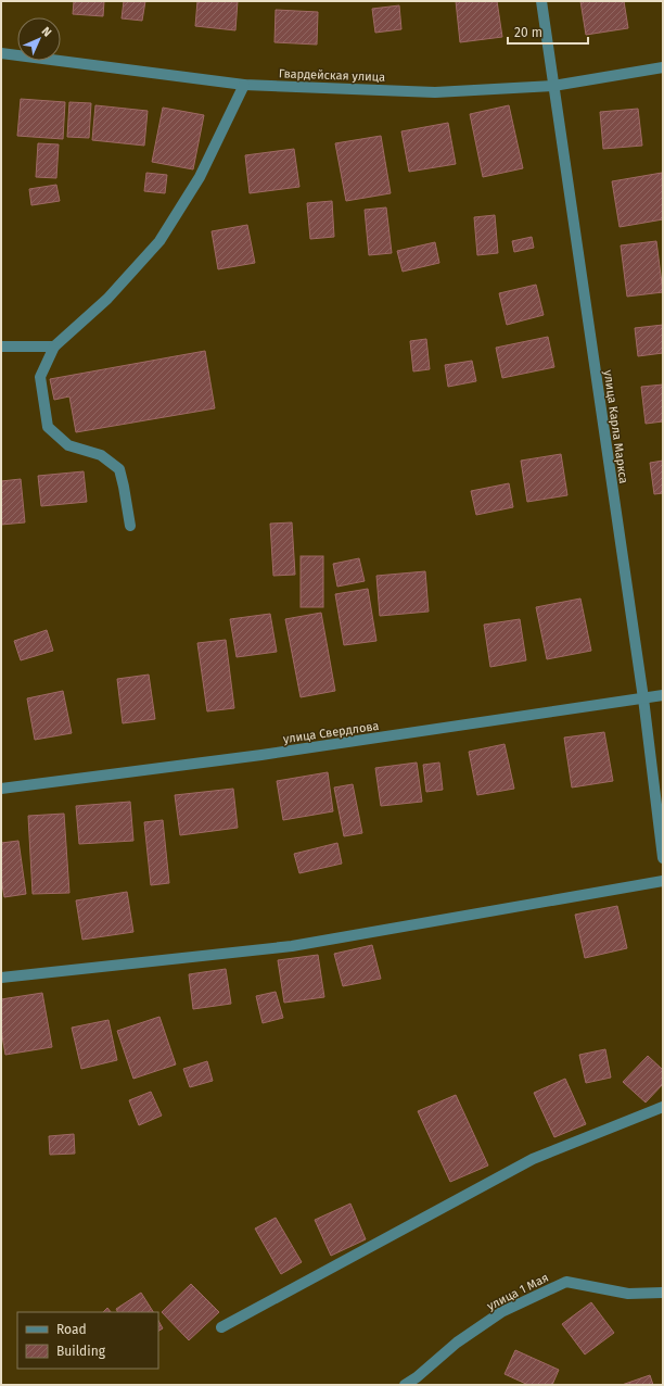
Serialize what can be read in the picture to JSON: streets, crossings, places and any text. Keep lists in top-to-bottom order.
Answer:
{
  "streets": {
    "street": [
      "Гвардейская улица",
      "улица Карла Маркса",
      "улица Свердлова",
      "улица 1 Мая"
    ]
  },
  "crossings": [
    ["Гвардейская улица", "улица Карла Маркса"],
    ["улица Карла Маркса", "улица Свердлова"]
  ],
  "legend": ["Road", "Building"],
  "scale_bar": "20 m",
  "north": "top right"
}
